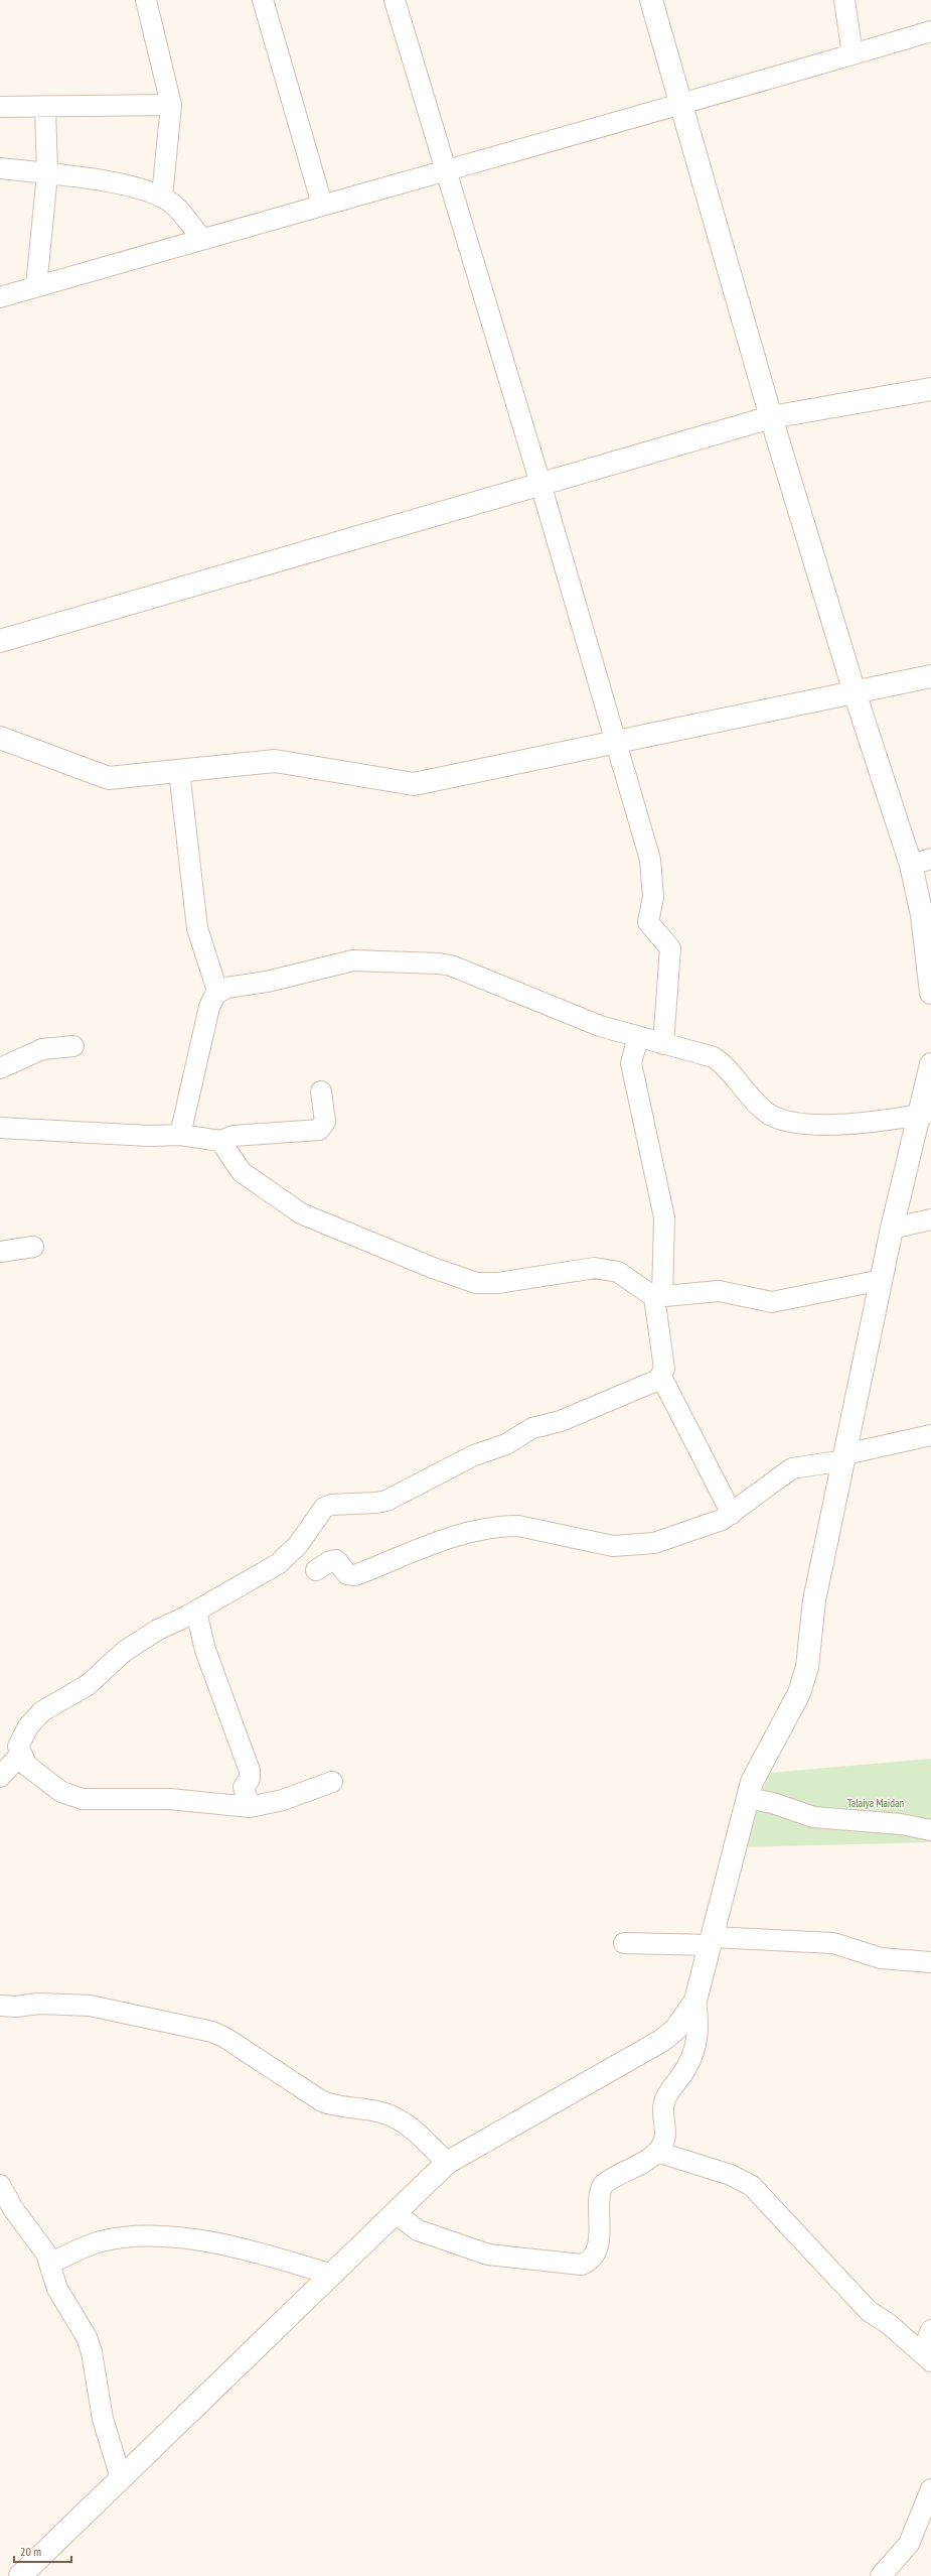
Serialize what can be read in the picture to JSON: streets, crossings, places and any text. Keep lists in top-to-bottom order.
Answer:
{
  "parks": ["Talaiya Maidan"],
  "scale_bar": "20 m"
}
